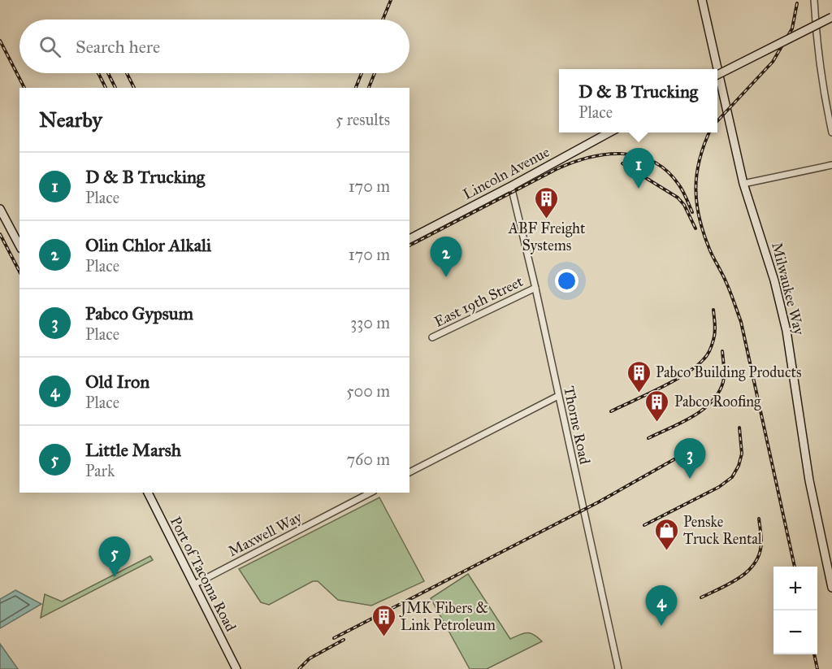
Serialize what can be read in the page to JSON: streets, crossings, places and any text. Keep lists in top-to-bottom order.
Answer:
{
  "streets": {
    "street": [
      "Lincoln Avenue",
      "Milwaukee Way",
      "East 19th Street",
      "Thorne Road",
      "Maxwell Way",
      "Port of Tacoma Road"
    ]
  },
  "crossings": [
    ["Lincoln Avenue", "Thorne Road"],
    ["East 19th Street", "Thorne Road"],
    ["Maxwell Way", "Port of Tacoma Road"]
  ],
  "places": {
    "building": [
      "ABF Freight Systems",
      "Pabco Building Products",
      "Pabco Roofing",
      "JMK Fibers & Link Petroleum"
    ],
    "shop": ["Penske Truck Rental"]
  },
  "page": {
    "search": "Search here",
    "popup": ["D & B Trucking", "Place"],
    "heading": ["Nearby", "5 results"],
    "pins": [
      "1",
      "2",
      "3",
      "5",
      "4"
    ],
    "list": [
      {
        "mark": "1",
        "name": "D & B Trucking",
        "note": "Place",
        "value": "170 m"
      },
      {
        "mark": "2",
        "name": "Olin Chlor Alkali",
        "note": "Place",
        "value": "170 m"
      },
      {
        "mark": "3",
        "name": "Pabco Gypsum",
        "note": "Place",
        "value": "330 m"
      },
      {
        "mark": "4",
        "name": "Old Iron",
        "note": "Place",
        "value": "500 m"
      },
      {
        "mark": "5",
        "name": "Little Marsh",
        "note": "Park",
        "value": "760 m"
      }
    ],
    "map_buttons": ["+", "−"]
  }
}
